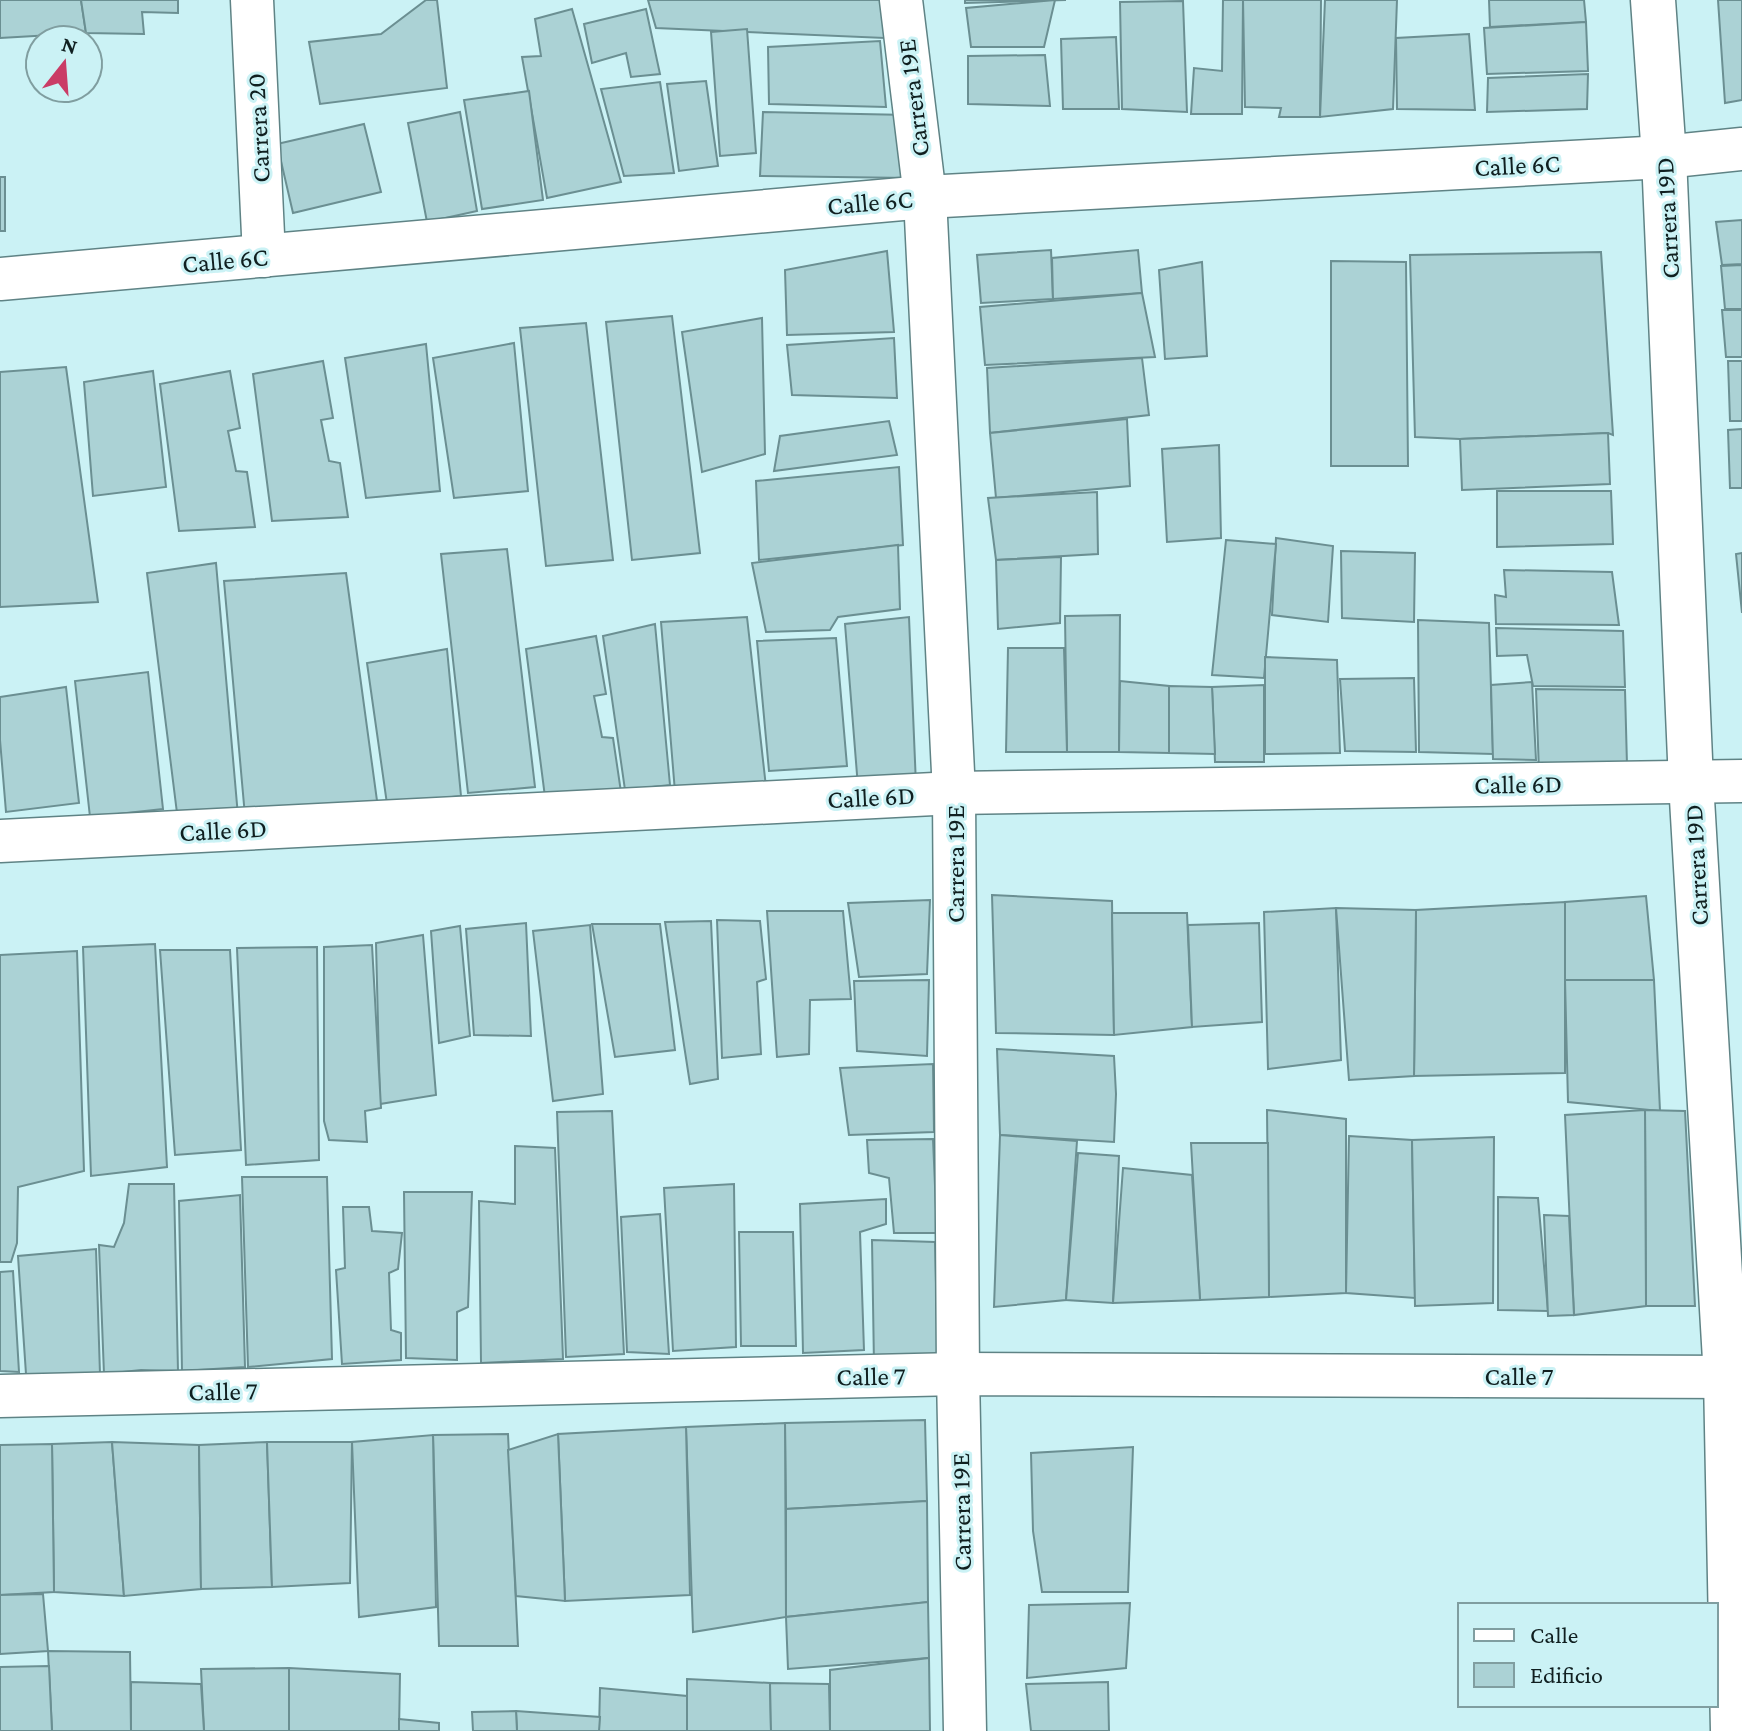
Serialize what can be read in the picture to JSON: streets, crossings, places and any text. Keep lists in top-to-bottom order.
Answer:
{
  "streets": {
    "street": [
      "Carrera 19E",
      "Carrera 20",
      "Calle 6C",
      "Carrera 19D",
      "Calle 6D",
      "Calle 7"
    ]
  },
  "crossings": [
    ["Carrera 19E", "Calle 6C"],
    ["Carrera 19E", "Calle 6D"],
    ["Carrera 19E", "Calle 7"],
    ["Carrera 20", "Calle 6C"],
    ["Calle 6C", "Carrera 19D"],
    ["Carrera 19D", "Calle 6D"],
    ["Carrera 19D", "Calle 7"]
  ],
  "legend": ["Calle", "Edificio"],
  "north": "top"
}
